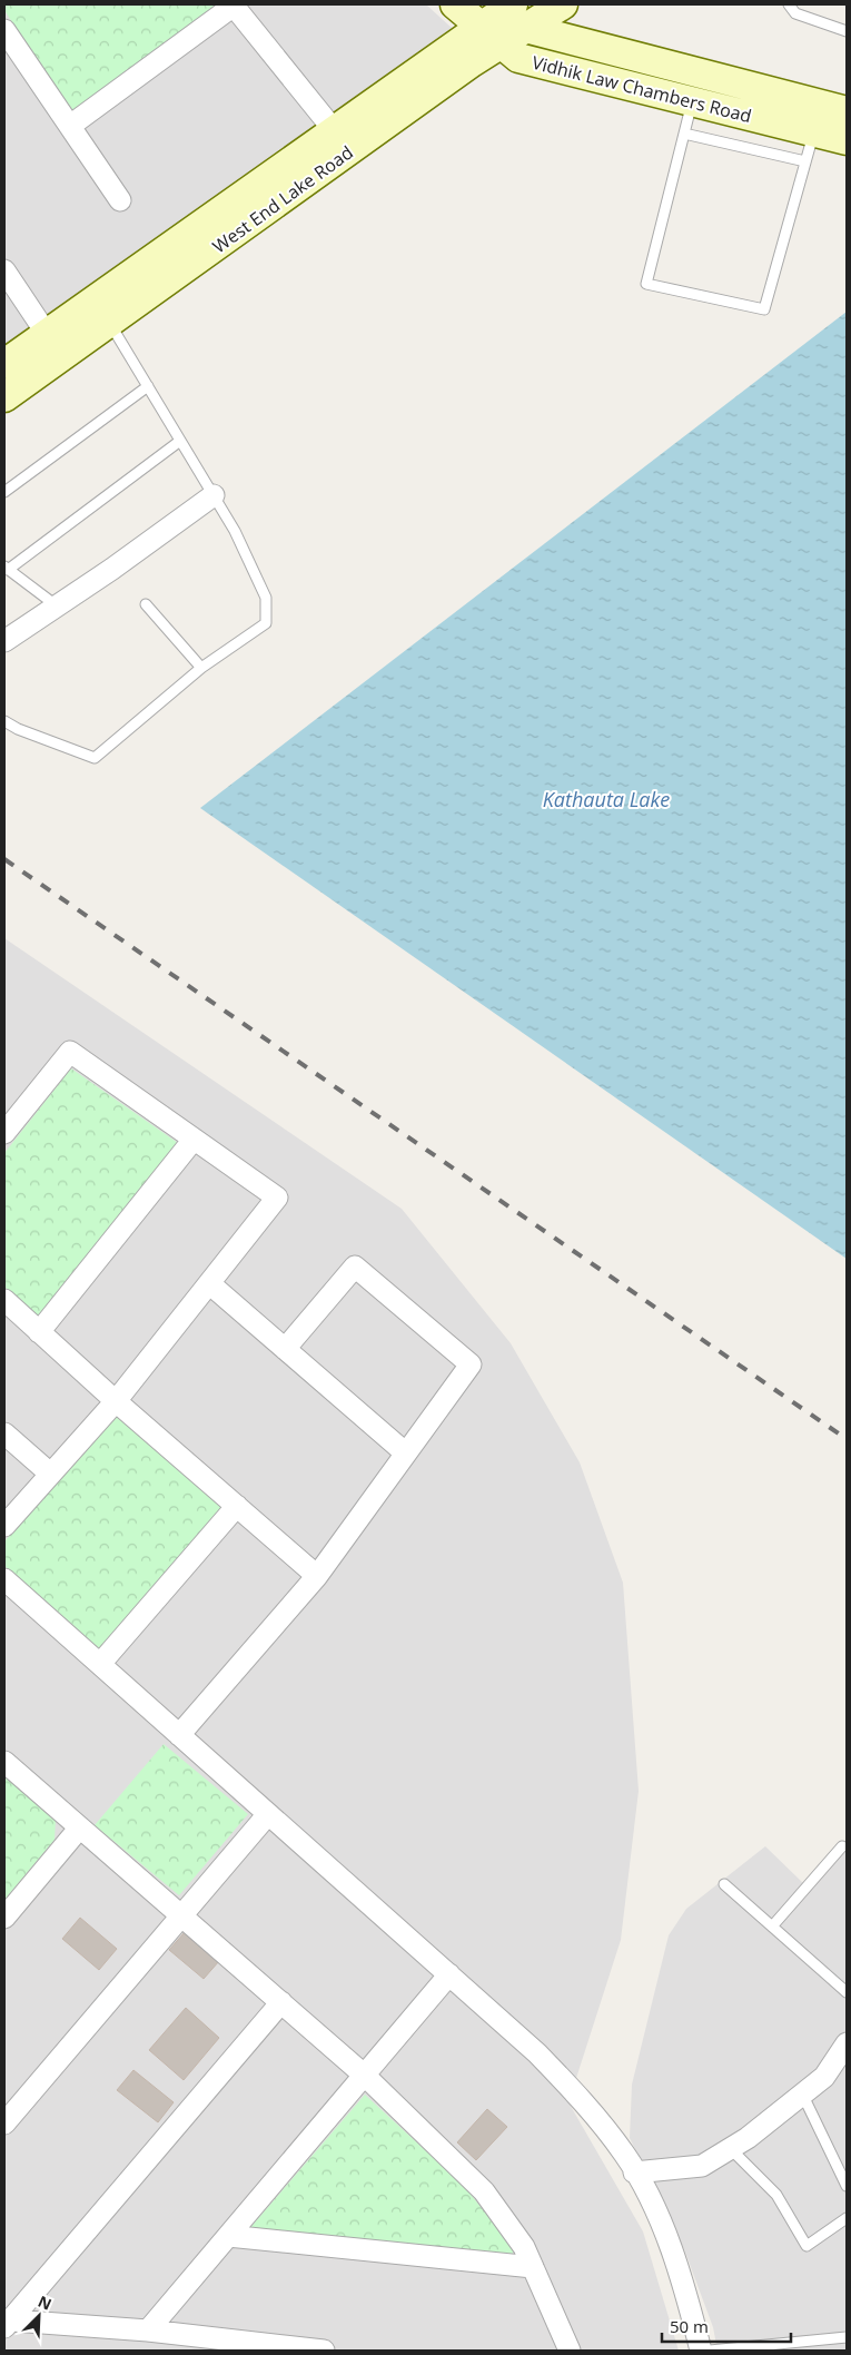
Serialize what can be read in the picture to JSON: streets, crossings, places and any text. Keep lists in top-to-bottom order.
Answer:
{
  "streets": {
    "street": ["Vidhik Law Chambers Road", "West End Lake Road"]
  },
  "crossings": [
    ["Vidhik Law Chambers Road", "West End Lake Road"]
  ],
  "water": ["Kathauta Lake"],
  "scale_bar": "50 m",
  "north": "top right"
}
